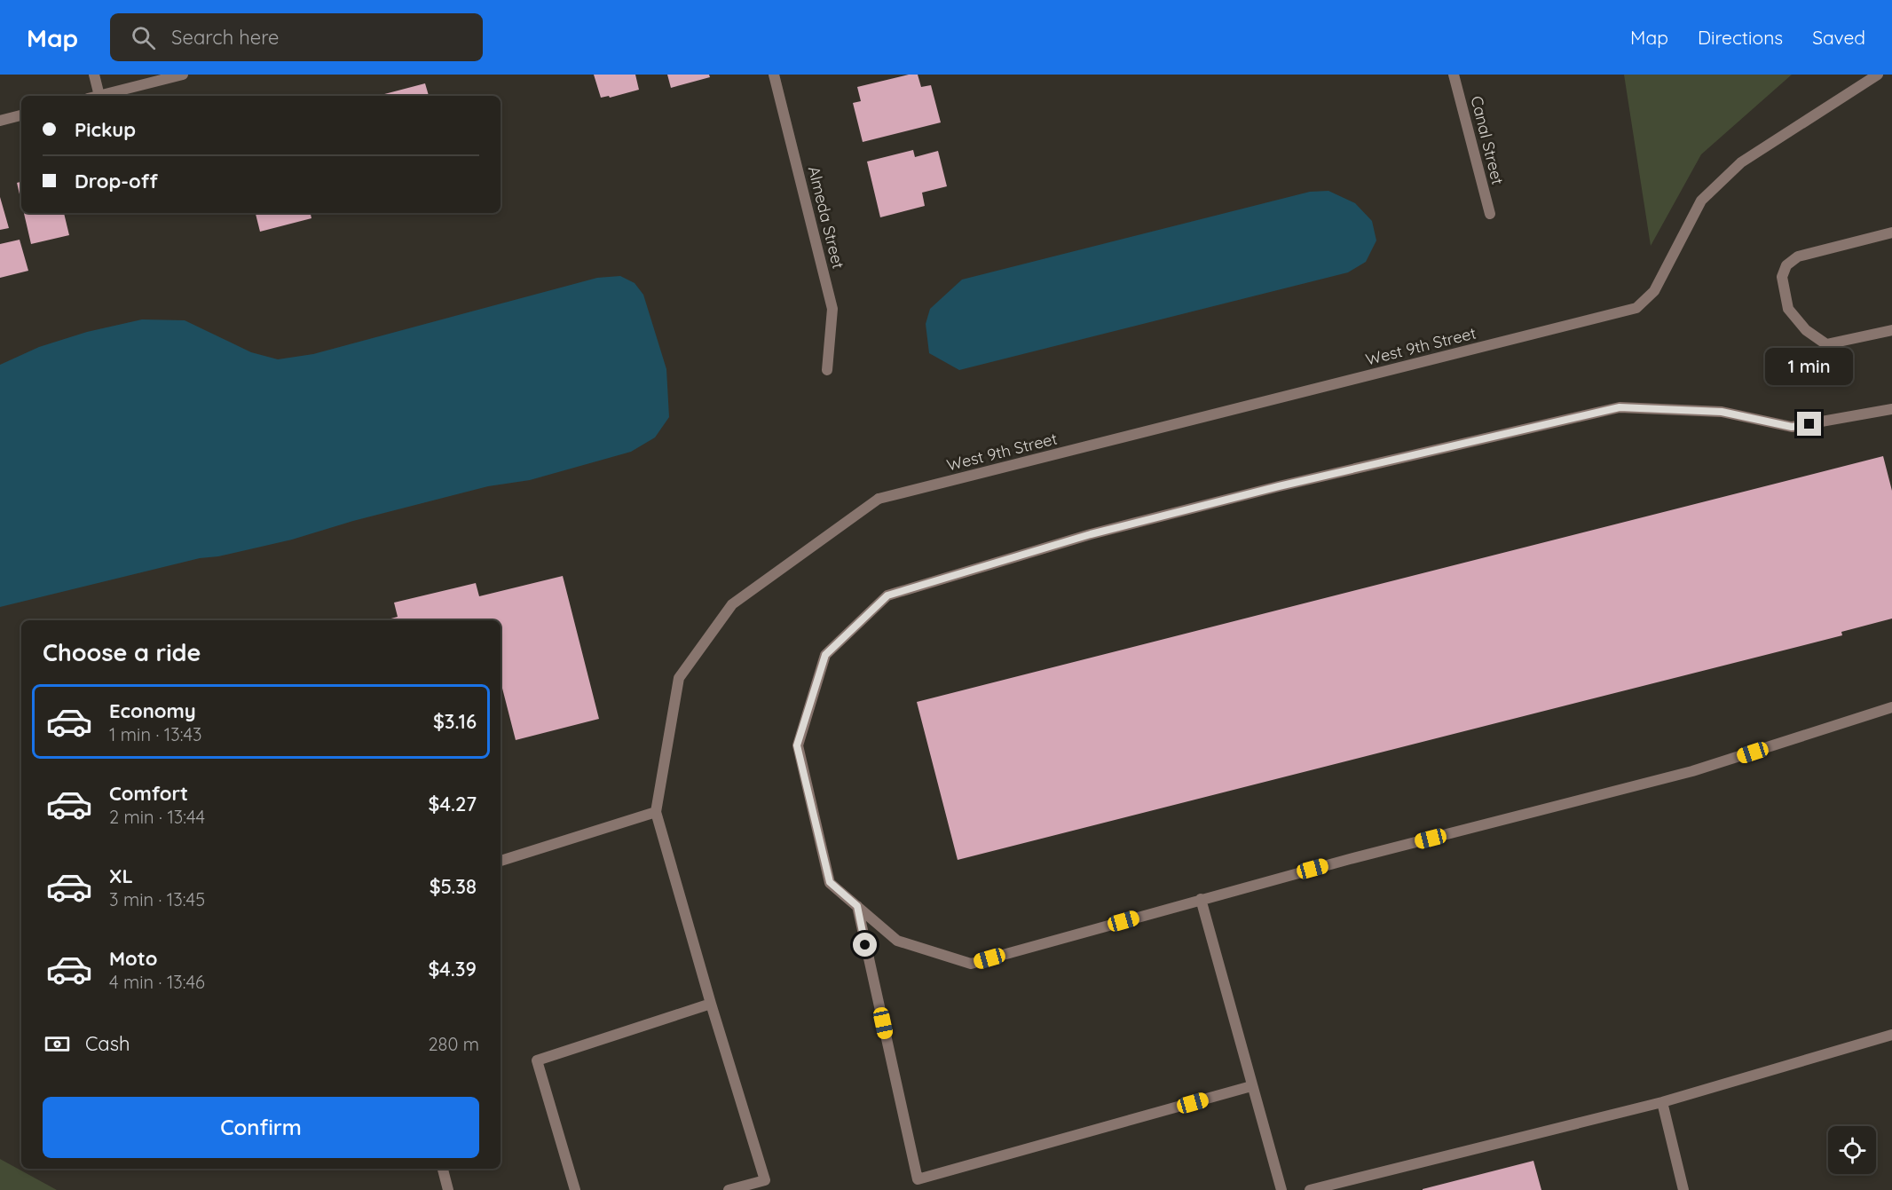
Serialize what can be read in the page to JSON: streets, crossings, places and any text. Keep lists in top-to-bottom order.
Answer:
{
  "streets": {
    "street": ["Canal Street", "Almeda Street", "West 9th Street"]
  },
  "page": {
    "header": "Map",
    "search": "Search here",
    "nav": ["Map", "Directions", "Saved"],
    "banner": ["Pickup", "Drop-off"],
    "bubble": "1 min",
    "heading": "Choose a ride",
    "list": [
      {
        "name": "Economy",
        "note": "1 min · 13:43",
        "value": "$3.16"
      },
      {
        "name": "Comfort",
        "note": "2 min · 13:44",
        "value": "$4.27"
      },
      {
        "name": "XL",
        "note": "3 min · 13:45",
        "value": "$5.38"
      },
      {
        "name": "Moto",
        "note": "4 min · 13:46",
        "value": "$4.39"
      }
    ],
    "pay": ["Cash", "280 m"],
    "buttons": "Confirm"
  }
}
